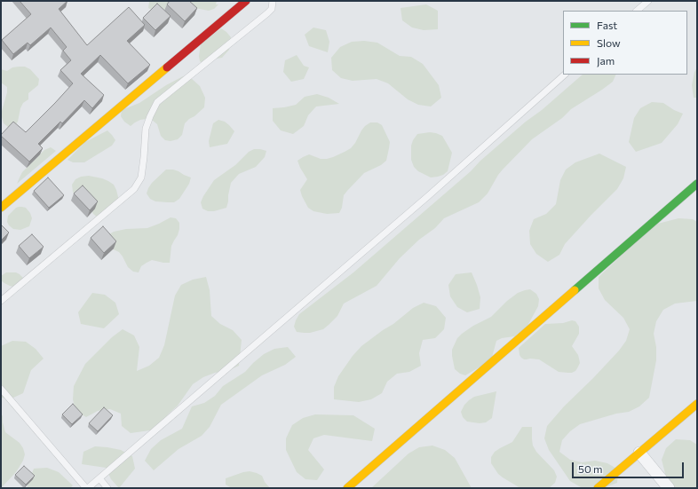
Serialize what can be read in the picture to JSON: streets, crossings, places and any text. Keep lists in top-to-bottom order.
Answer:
{
  "legend": ["Fast", "Slow", "Jam"],
  "scale_bar": "50 m"
}
